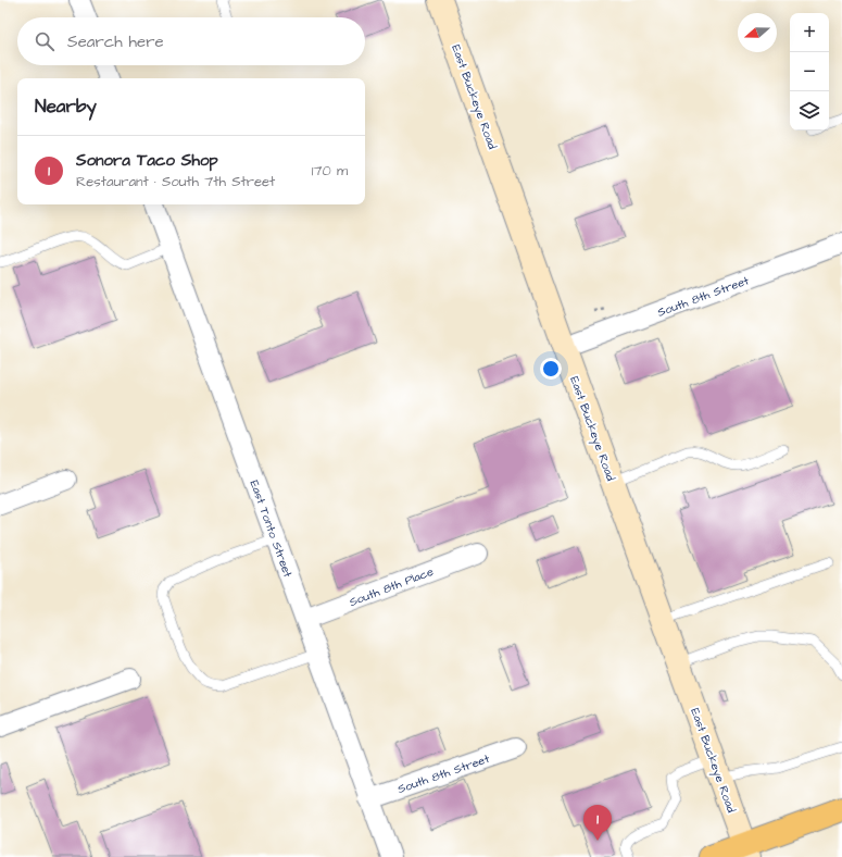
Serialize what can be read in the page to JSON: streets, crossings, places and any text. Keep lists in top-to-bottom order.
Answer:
{
  "streets": {
    "main road": ["East Buckeye Road"],
    "street": ["South 8th Street", "East Tonto Street", "South 8th Place"]
  },
  "crossings": [
    ["East Buckeye Road", "South 8th Street"],
    ["South 8th Street", "East Tonto Street"],
    ["East Tonto Street", "South 8th Place"]
  ],
  "north": "left",
  "page": {
    "map_buttons": ["+", "−"],
    "search": "Search here",
    "heading": "Nearby",
    "list": [
      {
        "mark": "1",
        "name": "Sonora Taco Shop",
        "note": "Restaurant · South 7th Street",
        "value": "170 m"
      }
    ],
    "pins": "1"
  }
}
